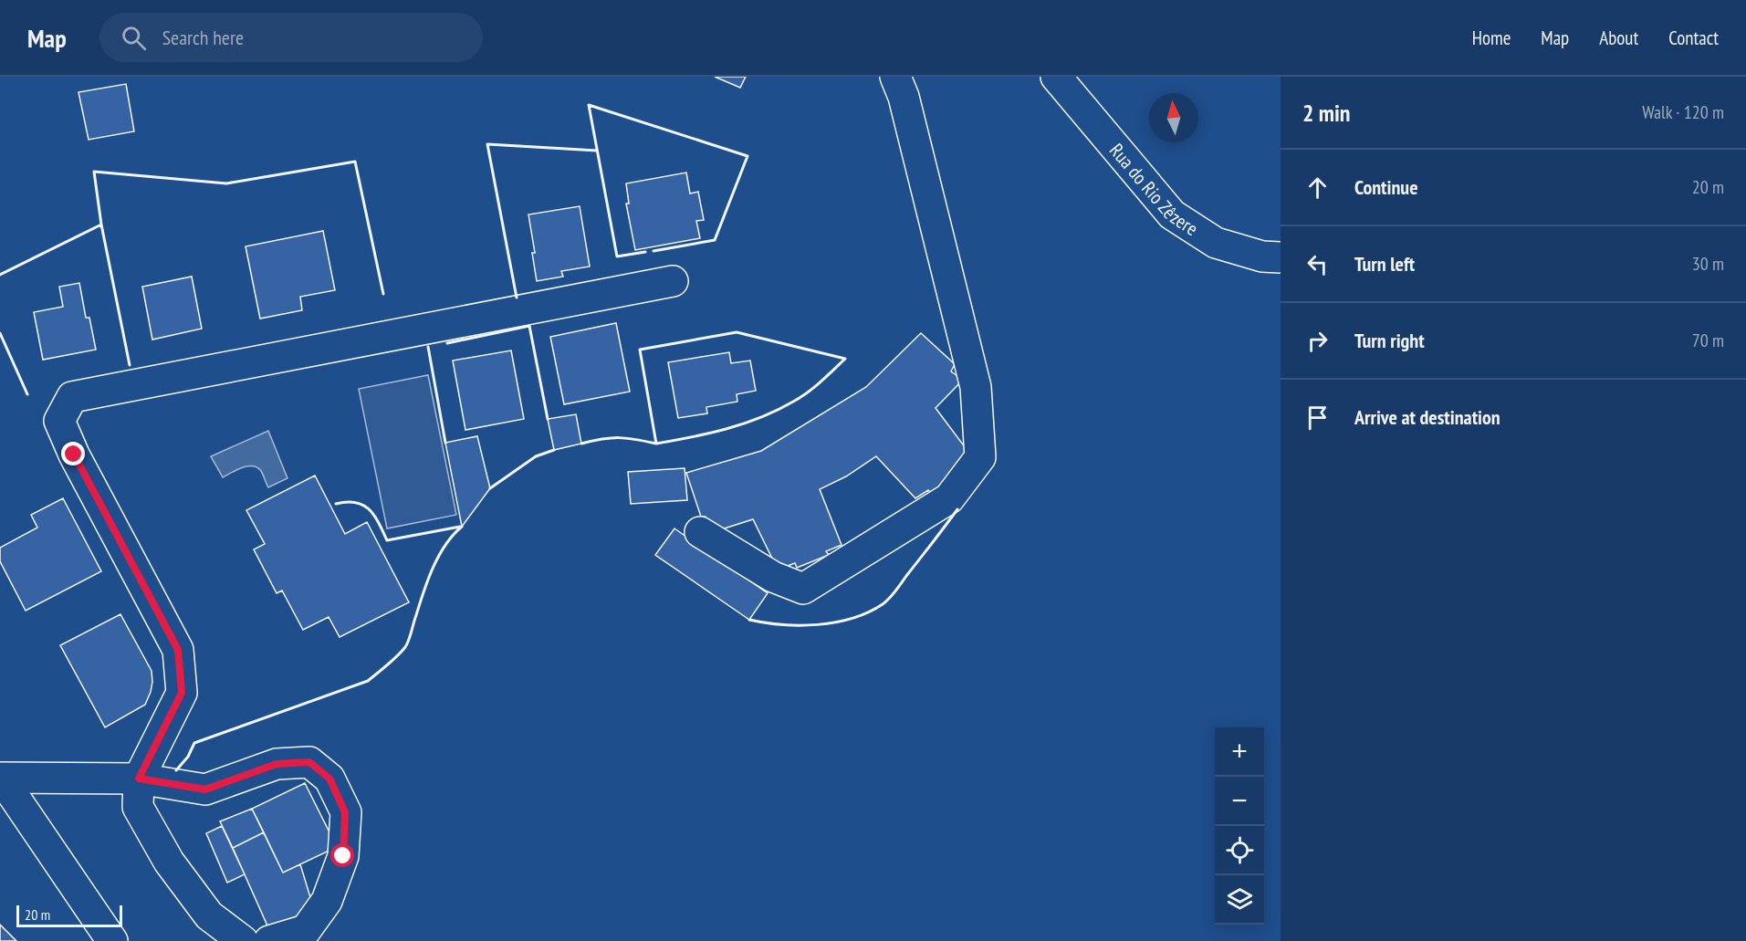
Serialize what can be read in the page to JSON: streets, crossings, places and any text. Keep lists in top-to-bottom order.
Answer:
{
  "streets": {
    "street": ["Rua do Rio Zêzere"]
  },
  "scale_bar": "20 m",
  "north": "top",
  "page": {
    "header": "Map",
    "search": "Search here",
    "nav": [
      "Home",
      "Map",
      "About",
      "Contact"
    ],
    "heading": ["2 min", "Walk · 120 m"],
    "list": [
      ["Continue", "20 m"],
      ["Turn left", "30 m"],
      ["Turn right", "70 m"],
      "Arrive at destination"
    ],
    "map_buttons": ["+", "−"],
    "scale": "20 m"
  }
}
